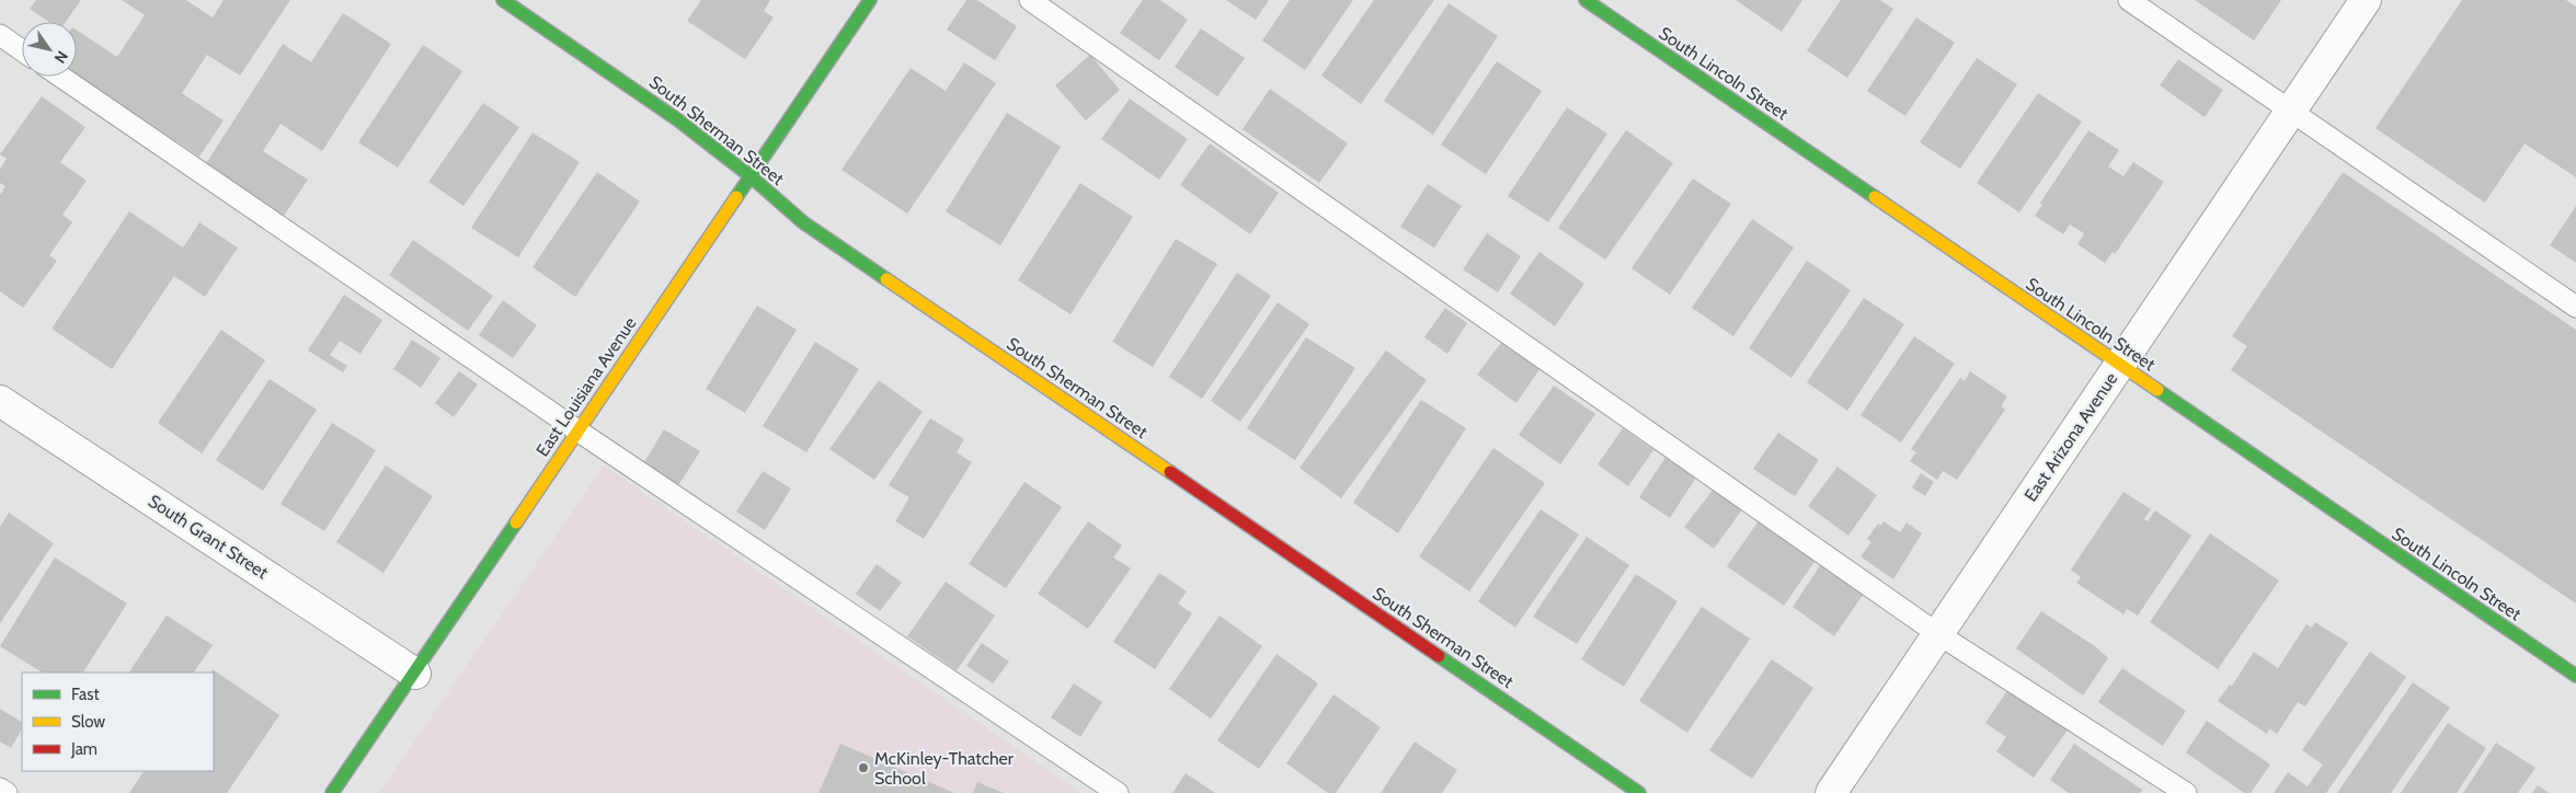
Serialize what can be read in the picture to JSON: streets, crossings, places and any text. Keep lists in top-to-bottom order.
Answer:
{
  "streets": {
    "street": [
      "South Lincoln Street",
      "South Sherman Street",
      "East Louisiana Avenue",
      "East Arizona Avenue",
      "South Grant Street"
    ]
  },
  "crossings": [
    ["South Lincoln Street", "East Arizona Avenue"],
    ["South Sherman Street", "East Louisiana Avenue"],
    ["East Louisiana Avenue", "South Grant Street"]
  ],
  "places": ["McKinley-Thatcher School"],
  "legend": ["Fast", "Slow", "Jam"],
  "north": "bottom right"
}
